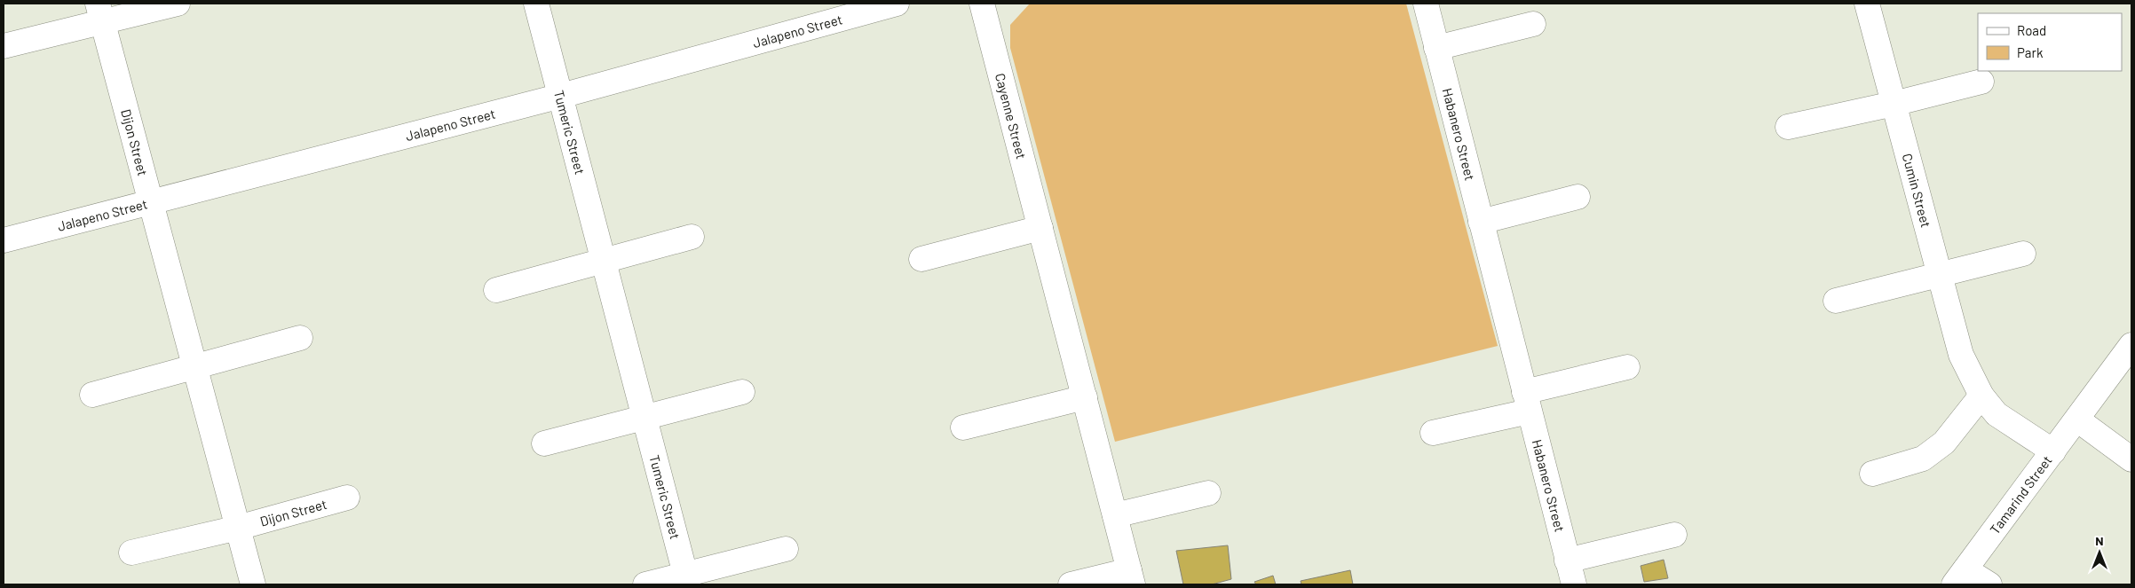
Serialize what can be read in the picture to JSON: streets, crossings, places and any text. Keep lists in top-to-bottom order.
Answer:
{
  "streets": {
    "street": [
      "Jalapeno Street",
      "Cayenne Street",
      "Tumeric Street",
      "Habanero Street",
      "Dijon Street",
      "Cumin Street",
      "Tamarind Street"
    ]
  },
  "crossings": [
    ["Jalapeno Street", "Tumeric Street"],
    ["Jalapeno Street", "Dijon Street"],
    ["Cumin Street", "Tamarind Street"]
  ],
  "legend": ["Road", "Park"],
  "north": "top"
}
